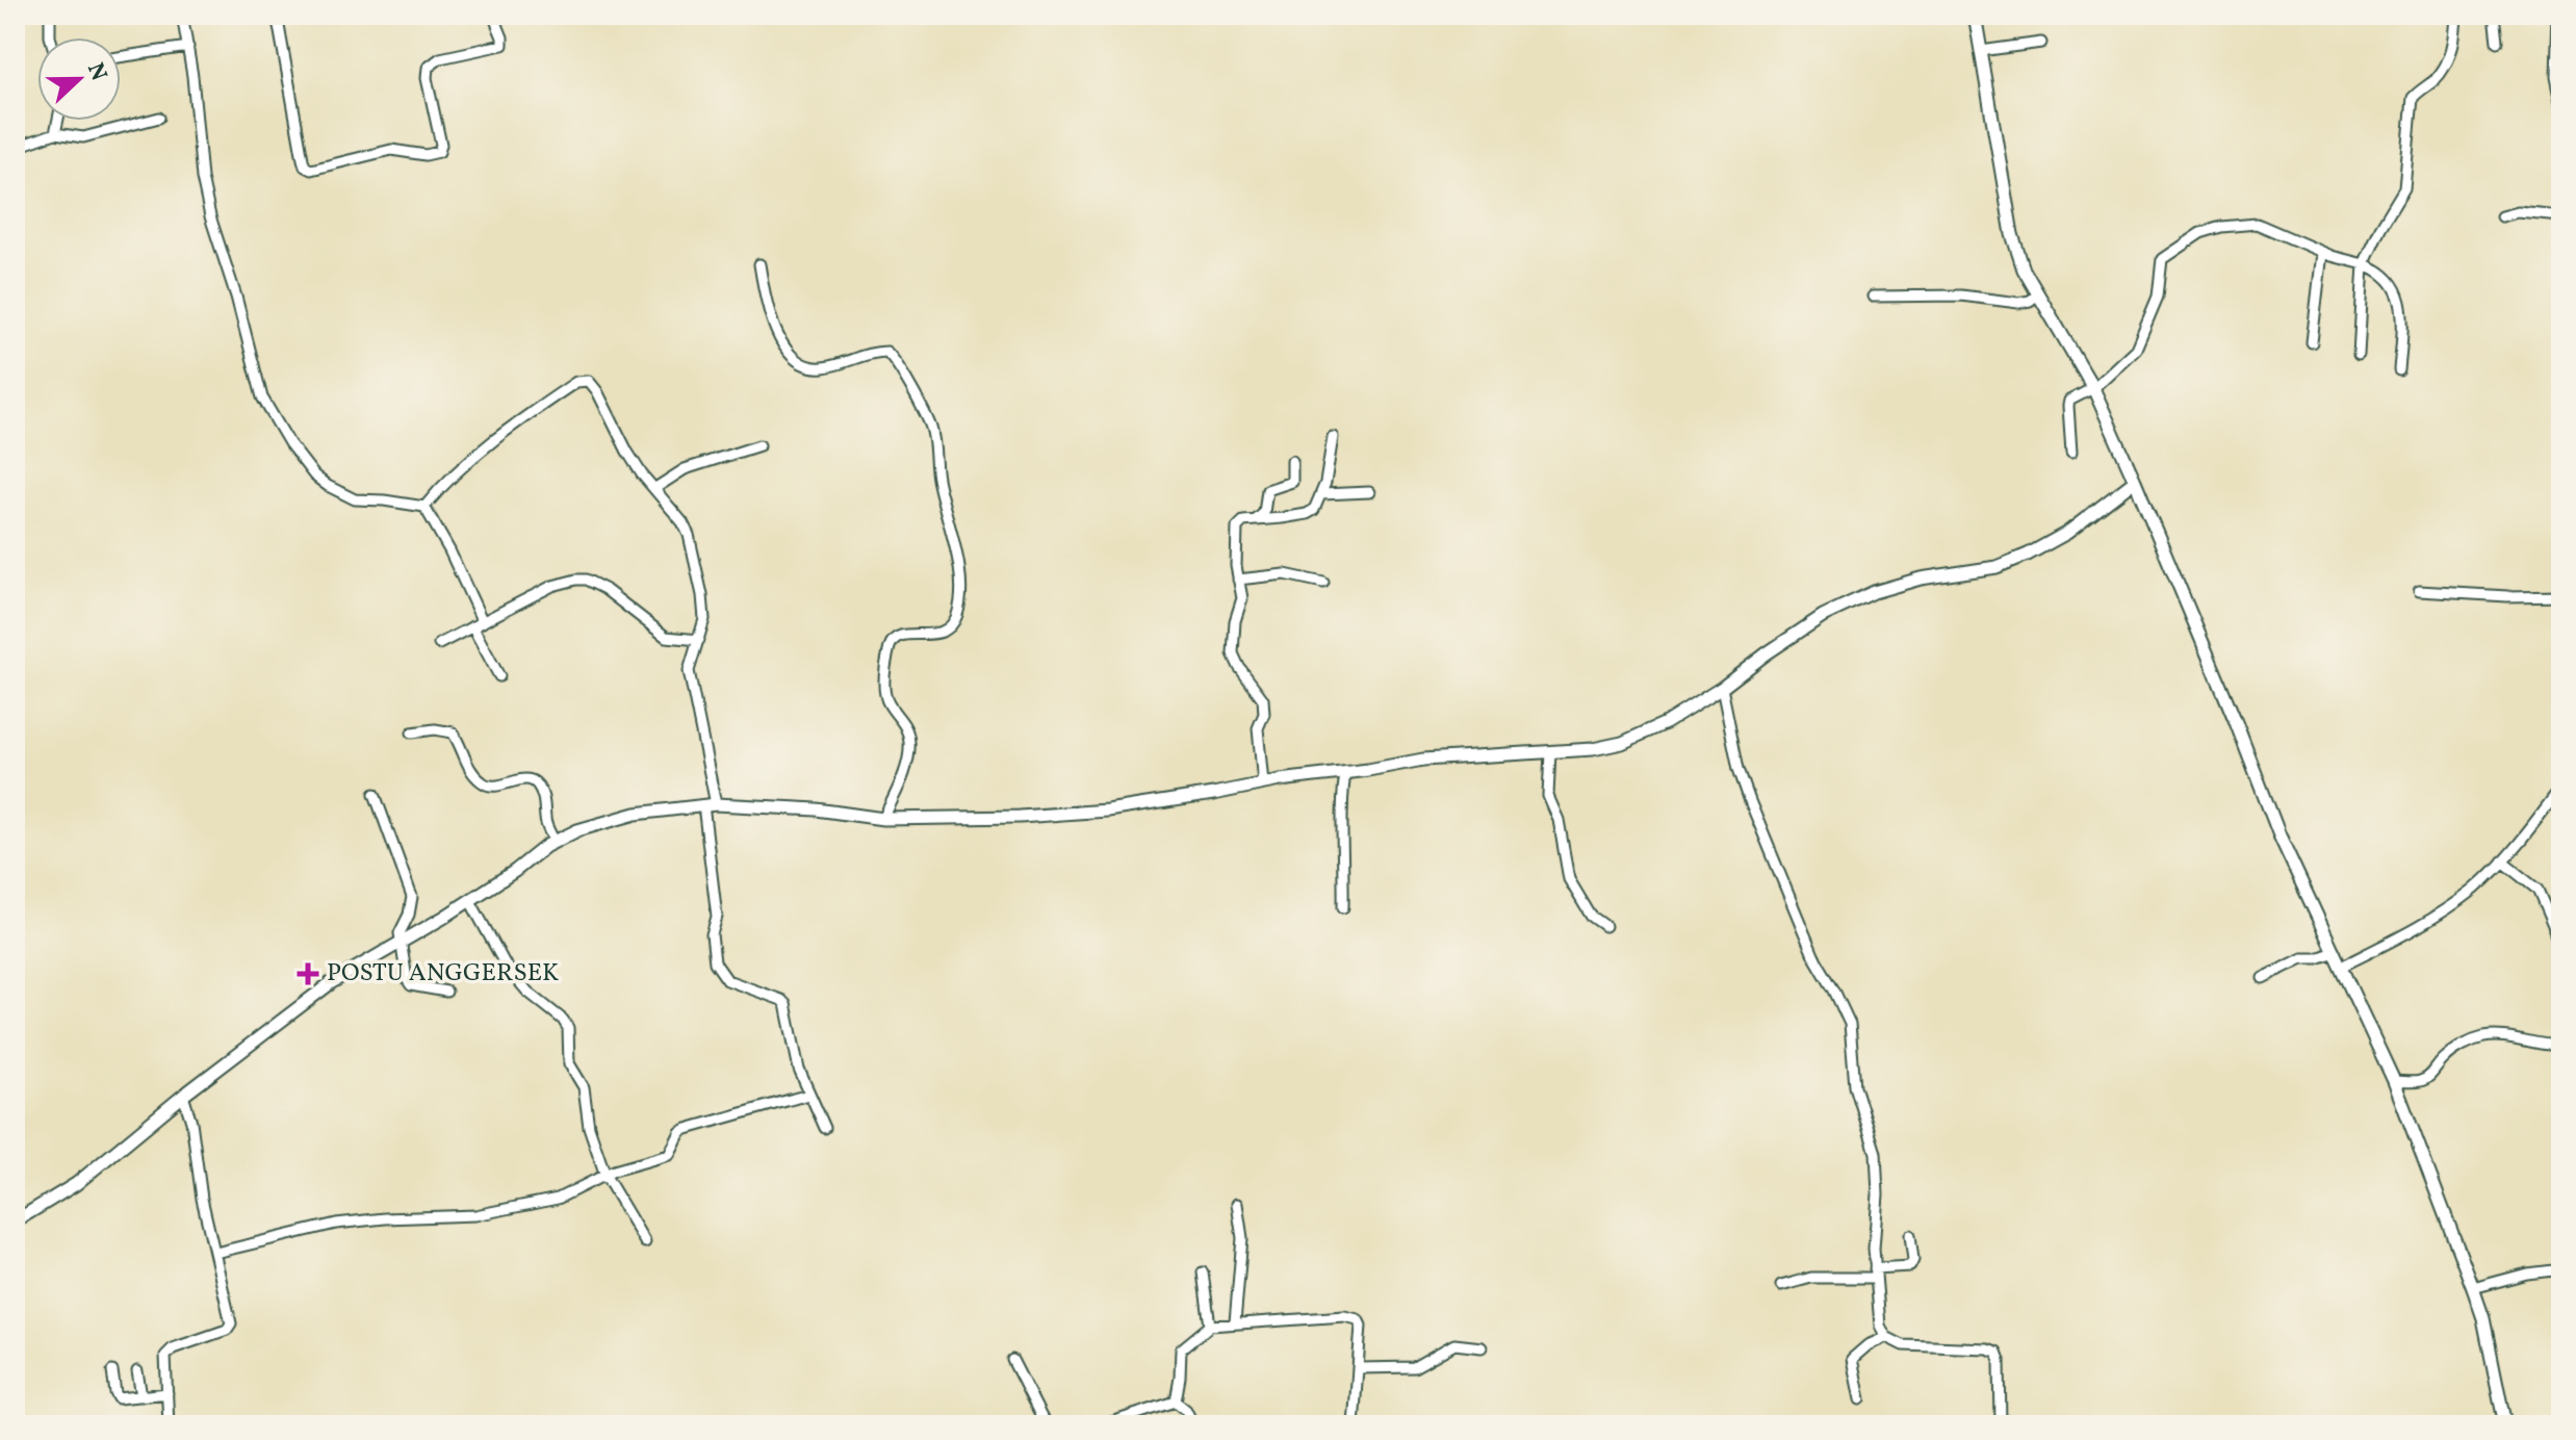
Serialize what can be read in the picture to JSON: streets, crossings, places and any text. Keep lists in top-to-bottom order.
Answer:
{
  "places": {
    "health": ["POSTU ANGGERSEK"]
  },
  "north": "right"
}
